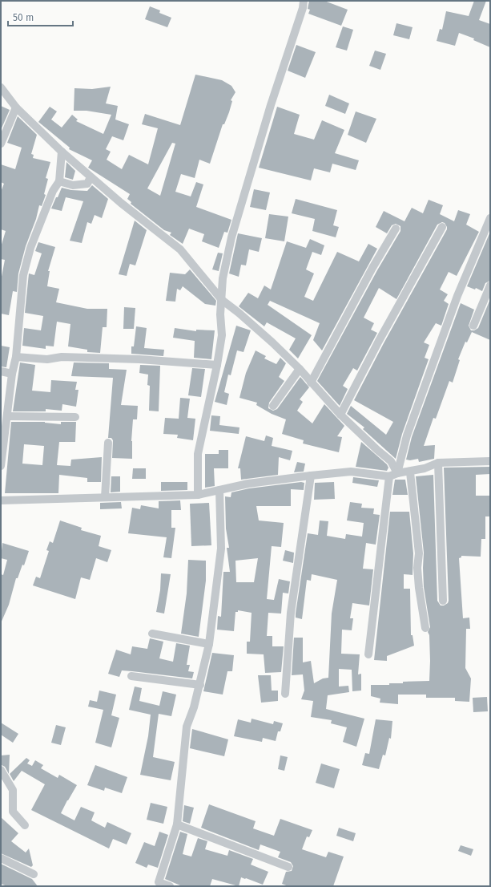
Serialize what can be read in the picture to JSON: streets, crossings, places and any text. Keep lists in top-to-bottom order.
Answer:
{
  "scale_bar": "50 m"
}
